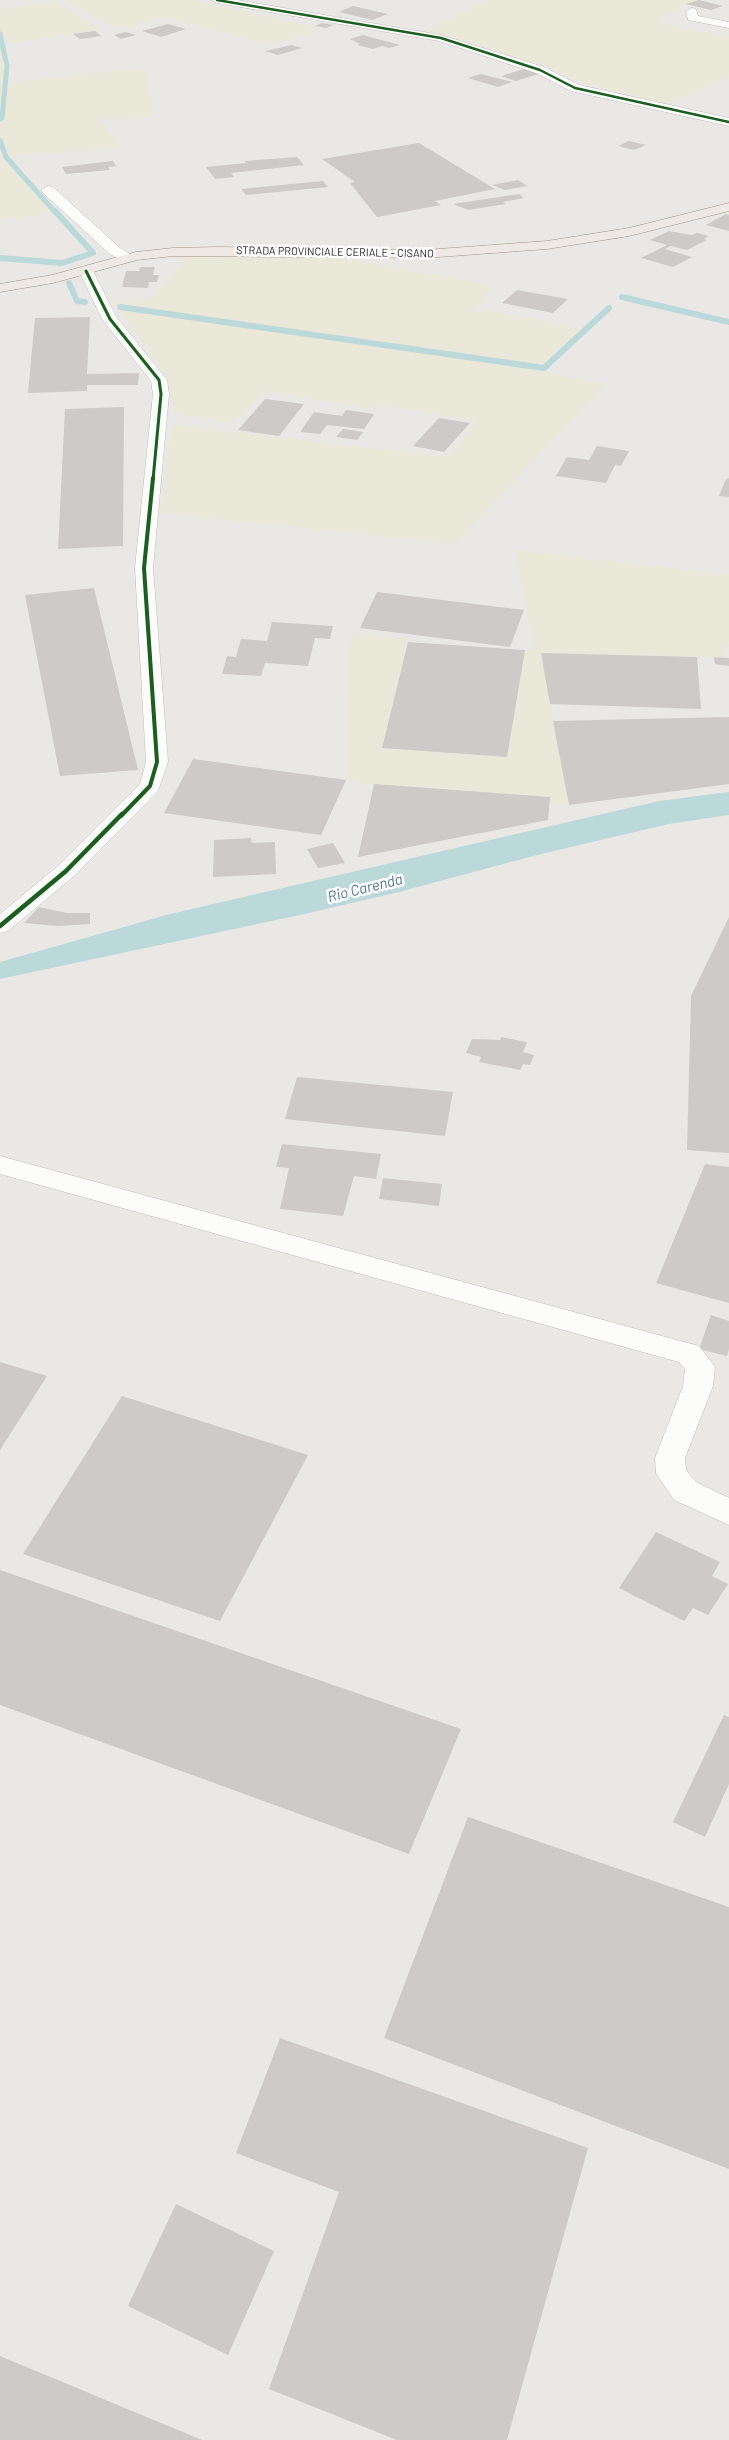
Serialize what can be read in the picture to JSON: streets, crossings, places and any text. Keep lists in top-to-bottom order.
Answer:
{
  "streets": {
    "main road": ["STRADA PROVINCIALE CERIALE - CISANO"]
  },
  "water": ["Rio Carenda"]
}
